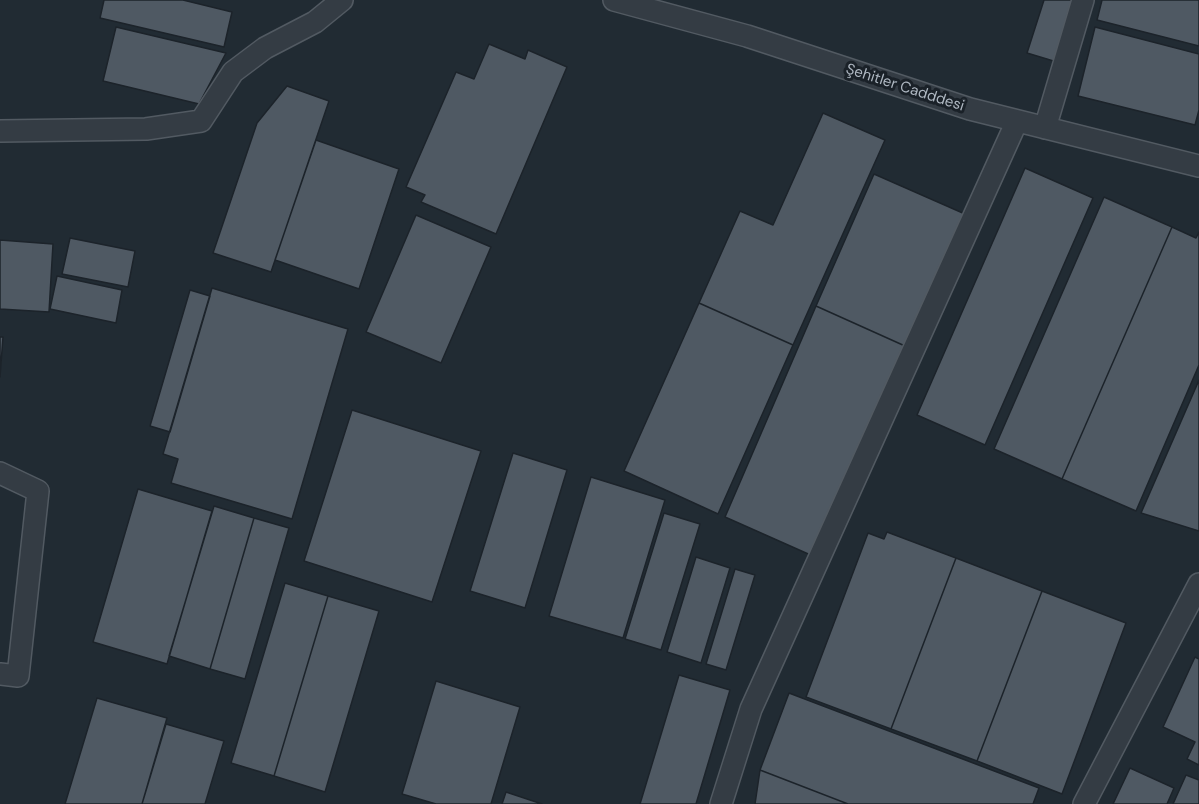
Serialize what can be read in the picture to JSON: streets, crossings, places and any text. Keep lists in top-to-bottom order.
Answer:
{
  "streets": {
    "street": ["Şehitler Cadddesi"]
  }
}
